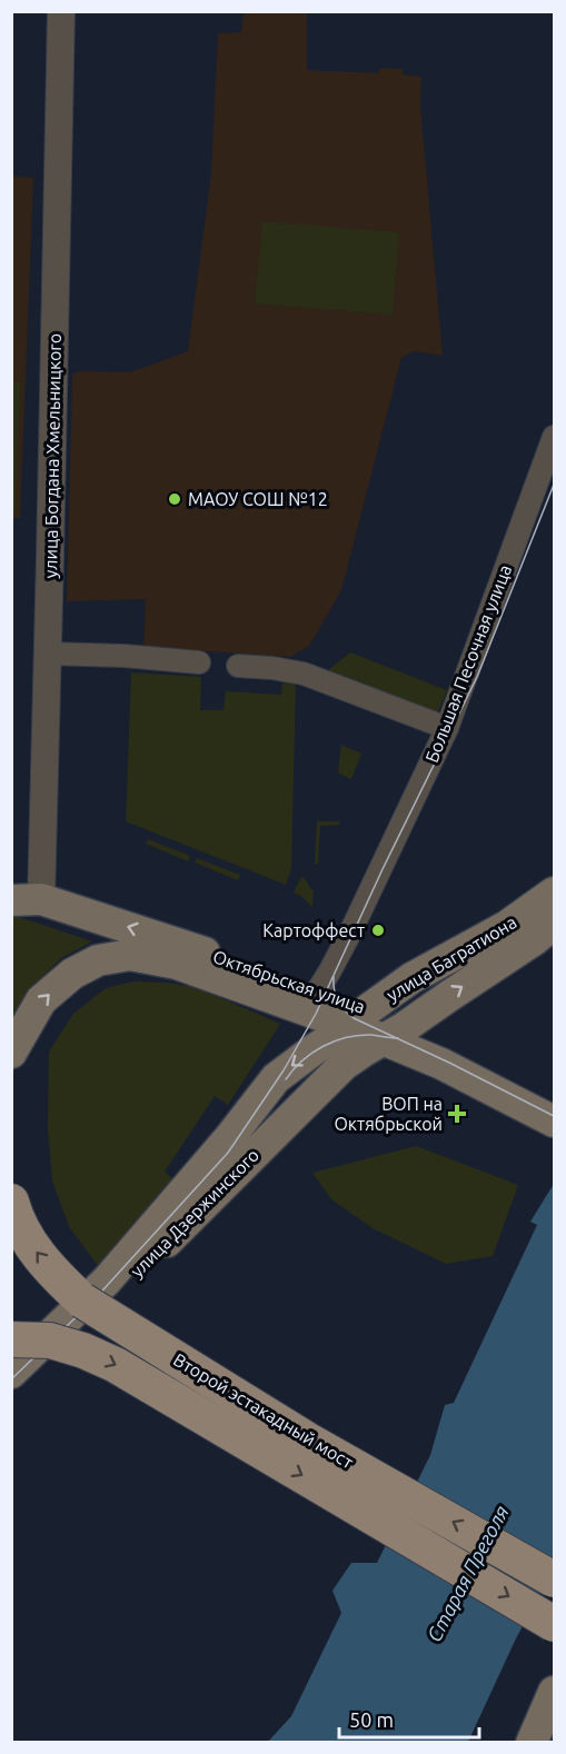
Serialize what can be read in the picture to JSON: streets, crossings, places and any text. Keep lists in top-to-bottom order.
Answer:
{
  "streets": {
    "main road": [
      "улица Багратиона",
      "Октябрьская улица",
      "улица Дзержинского",
      "Второй эстакадный мост"
    ],
    "street": ["улица Богдана Хмельницкого", "Большая Песочная улица"]
  },
  "crossings": [
    ["улица Богдана Хмельницкого", "Октябрьская улица"],
    ["Большая Песочная улица", "улица Багратиона"],
    ["Большая Песочная улица", "Октябрьская улица"],
    ["Большая Песочная улица", "улица Дзержинского"],
    ["улица Багратиона", "Октябрьская улица"],
    ["улица Багратиона", "улица Дзержинского"],
    ["Октябрьская улица", "улица Дзержинского"]
  ],
  "one_way": ["Октябрьская улица"],
  "water": ["Старая Преголя"],
  "places": {
    "other": ["МАОУ СОШ №12", "Картоффест"],
    "health": ["ВОП на Октябрьской"]
  },
  "scale_bar": "50 m"
}
